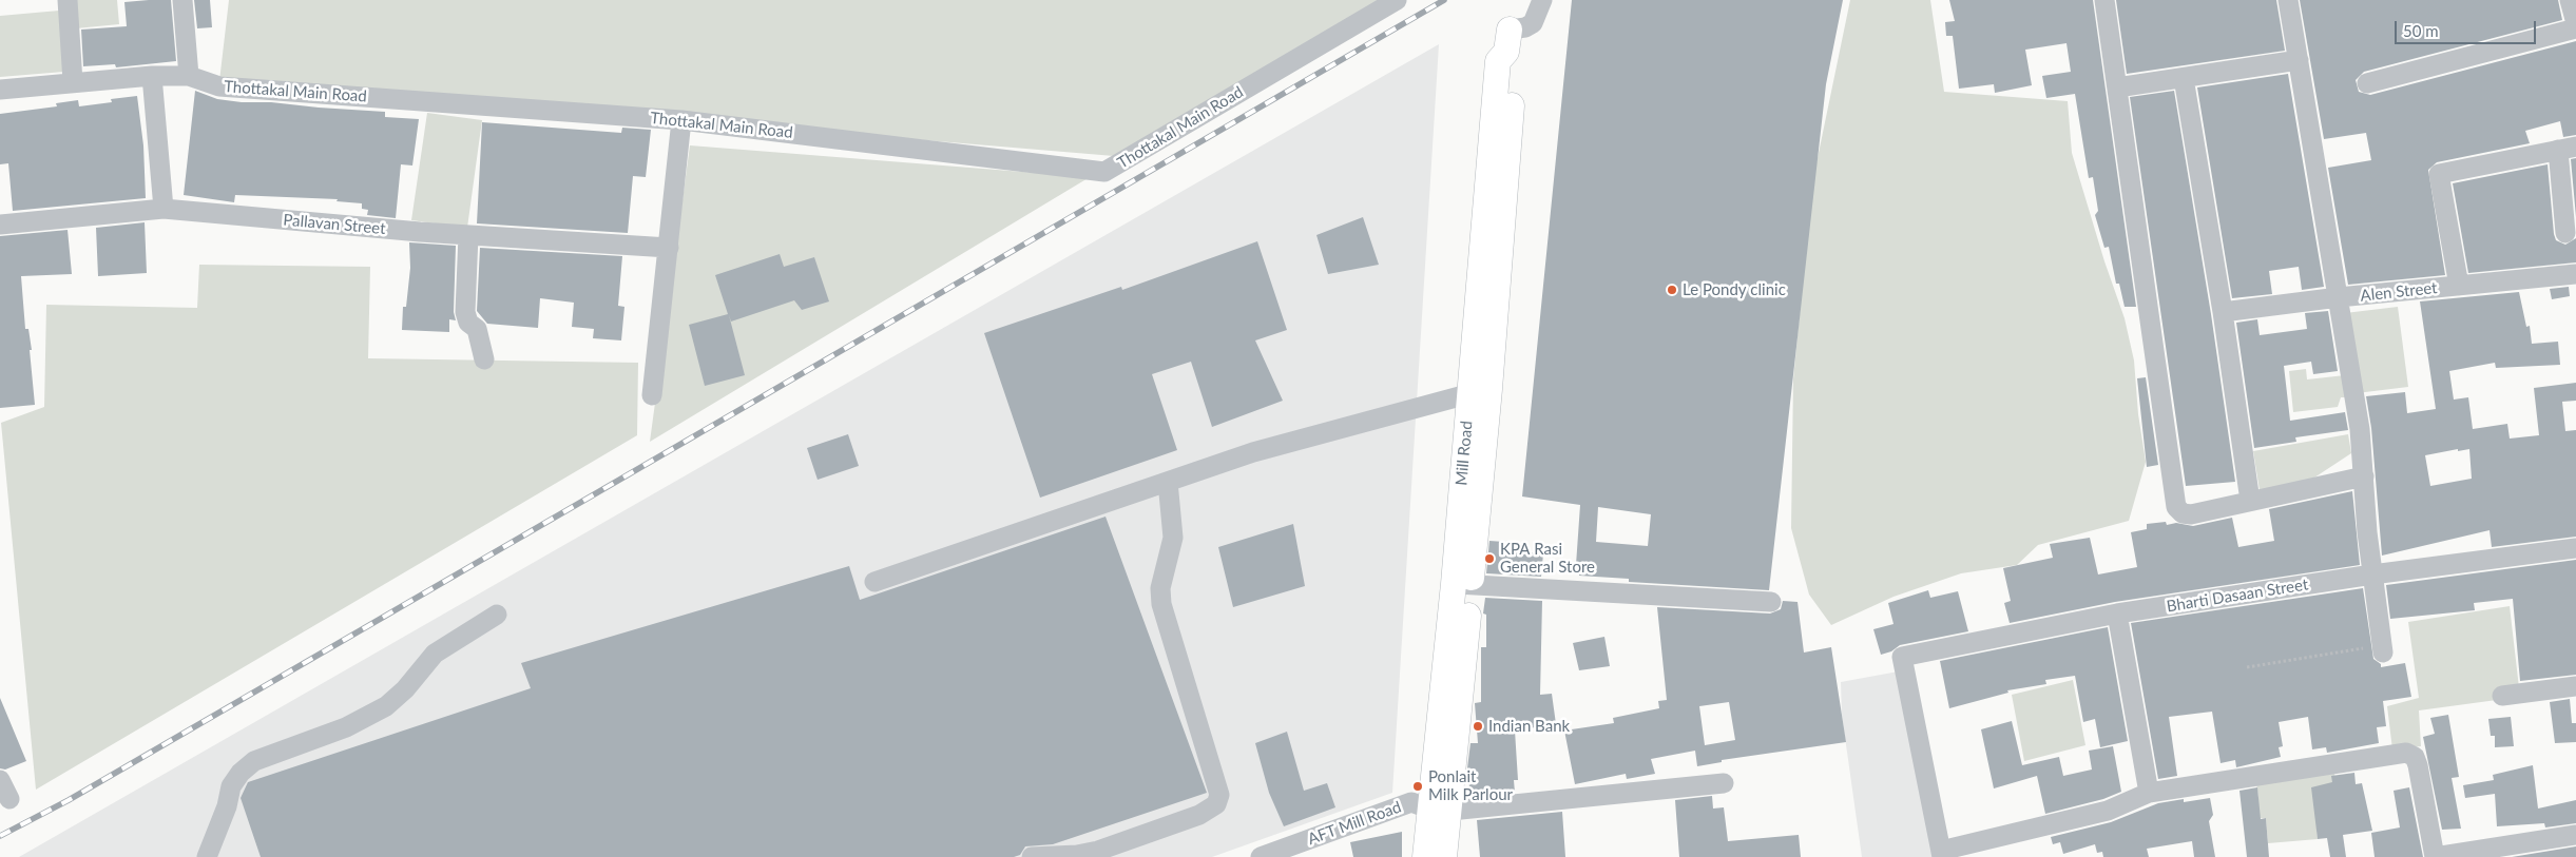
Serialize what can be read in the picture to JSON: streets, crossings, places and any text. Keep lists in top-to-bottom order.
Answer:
{
  "streets": {
    "main road": ["Mill Road"],
    "street": [
      "Thottakal Main Road",
      "Pallavan Street",
      "Alen Street",
      "Bharti Dasaan Street",
      "AFT Mill Road"
    ]
  },
  "crossings": [
    ["Mill Road", "AFT Mill Road"]
  ],
  "places": [
    "Le Pondy clinic",
    "KPA Rasi General Store",
    "Indian Bank",
    "Ponlait Milk Parlour"
  ],
  "scale_bar": "50 m"
}
